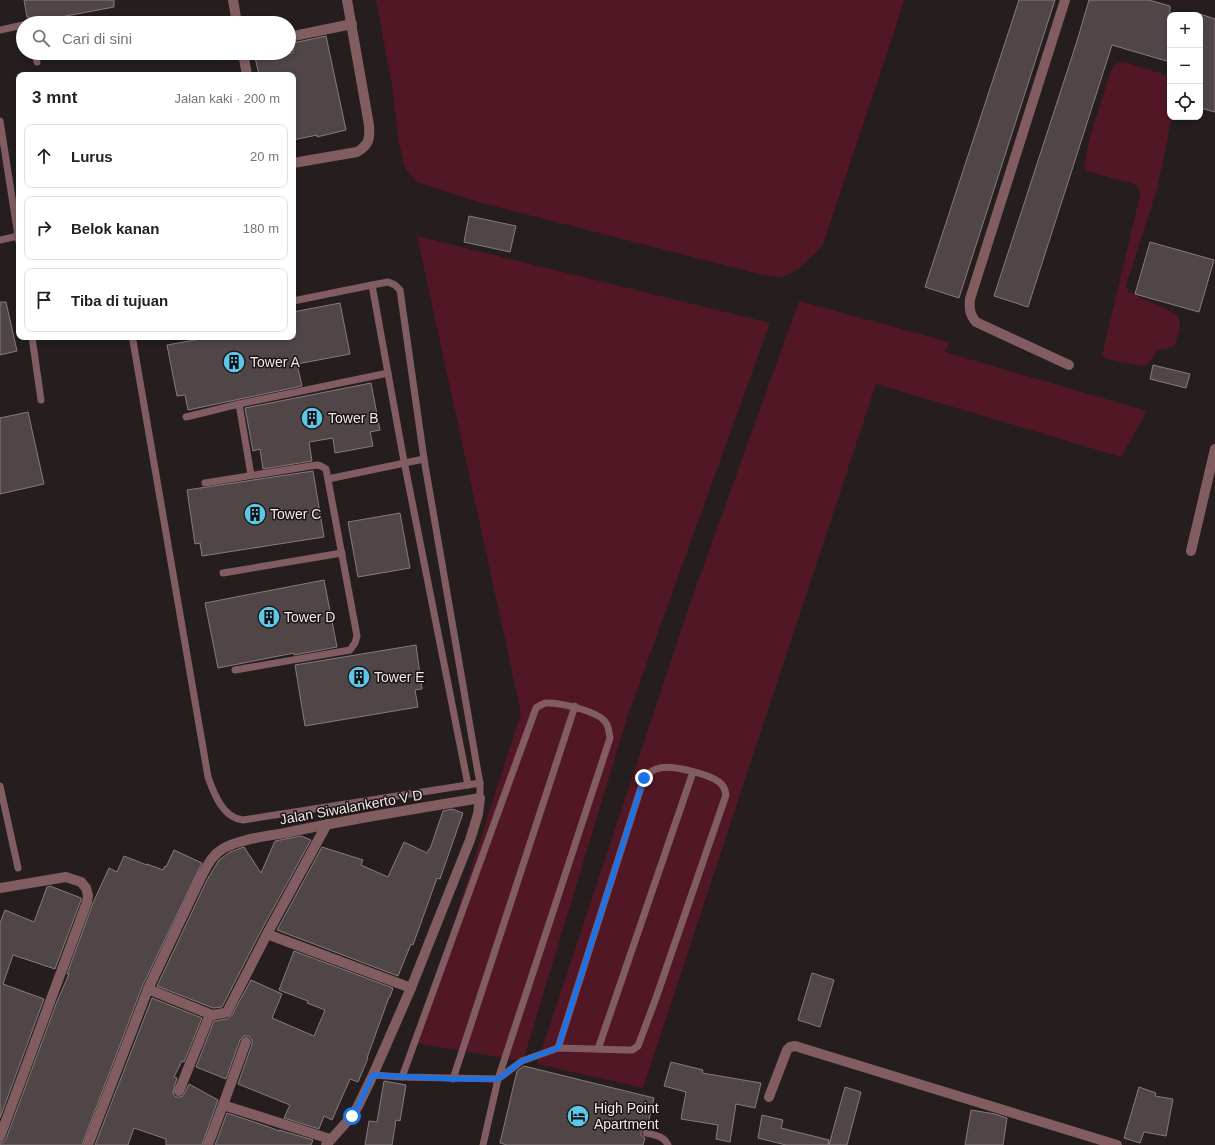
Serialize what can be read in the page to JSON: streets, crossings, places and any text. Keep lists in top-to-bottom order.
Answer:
{
  "streets": {
    "street": ["Jalan Siwalankerto V D"]
  },
  "places": {
    "building": [
      "Tower A",
      "Tower B",
      "Tower C",
      "Tower D",
      "Tower E"
    ],
    "hotel": ["High Point Apartment"]
  },
  "page": {
    "map_buttons": ["+", "−"],
    "search": "Cari di sini",
    "heading": ["3 mnt", "Jalan kaki · 200 m"],
    "list": [
      ["Lurus", "20 m"],
      ["Belok kanan", "180 m"],
      "Tiba di tujuan"
    ]
  }
}
